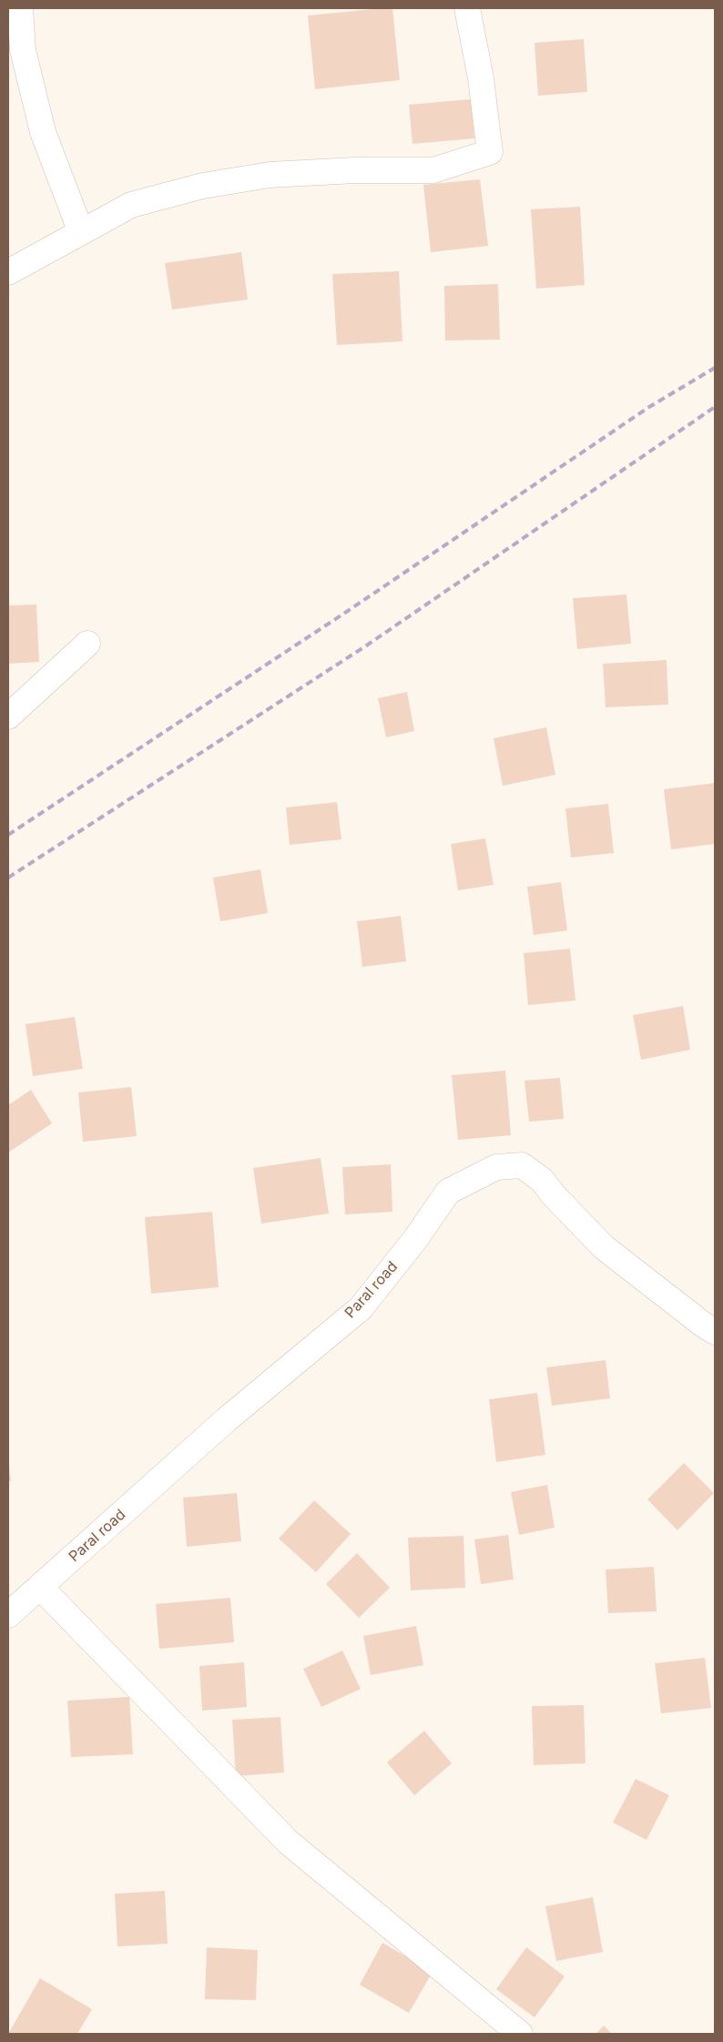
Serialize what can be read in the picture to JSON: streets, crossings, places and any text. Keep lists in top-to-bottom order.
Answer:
{
  "streets": {
    "street": ["Paral road"]
  }
}
